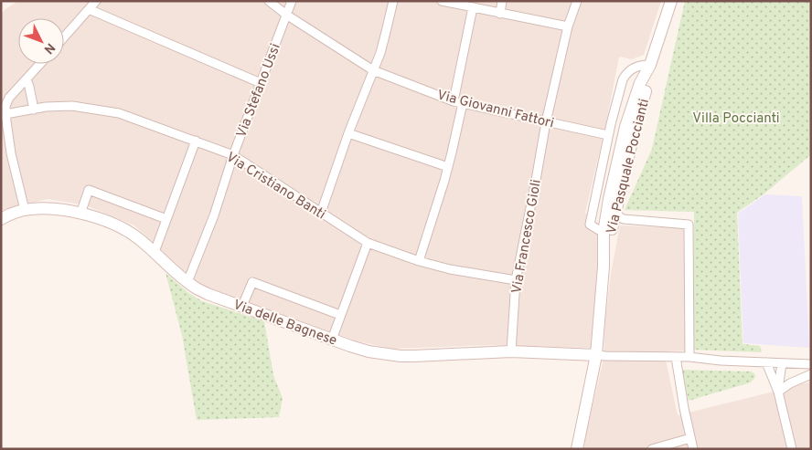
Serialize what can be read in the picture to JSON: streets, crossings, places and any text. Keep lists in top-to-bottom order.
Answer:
{
  "streets": {
    "main road": ["Via Pasquale Poccianti", "Via delle Bagnese"],
    "street": [
      "Via Stefano Ussi",
      "Via Giovanni Fattori",
      "Via Cristiano Banti",
      "Via Francesco Gioli"
    ]
  },
  "crossings": [
    ["Via Stefano Ussi", "Via Giovanni Fattori"],
    ["Via Stefano Ussi", "Via Cristiano Banti"],
    ["Via Stefano Ussi", "Via delle Bagnese"],
    ["Via Giovanni Fattori", "Via Francesco Gioli"],
    ["Via Pasquale Poccianti", "Via delle Bagnese"],
    ["Via Cristiano Banti", "Via Francesco Gioli"],
    ["Via Francesco Gioli", "Via delle Bagnese"]
  ],
  "parks": ["Villa Poccianti"],
  "north": "bottom right"
}
